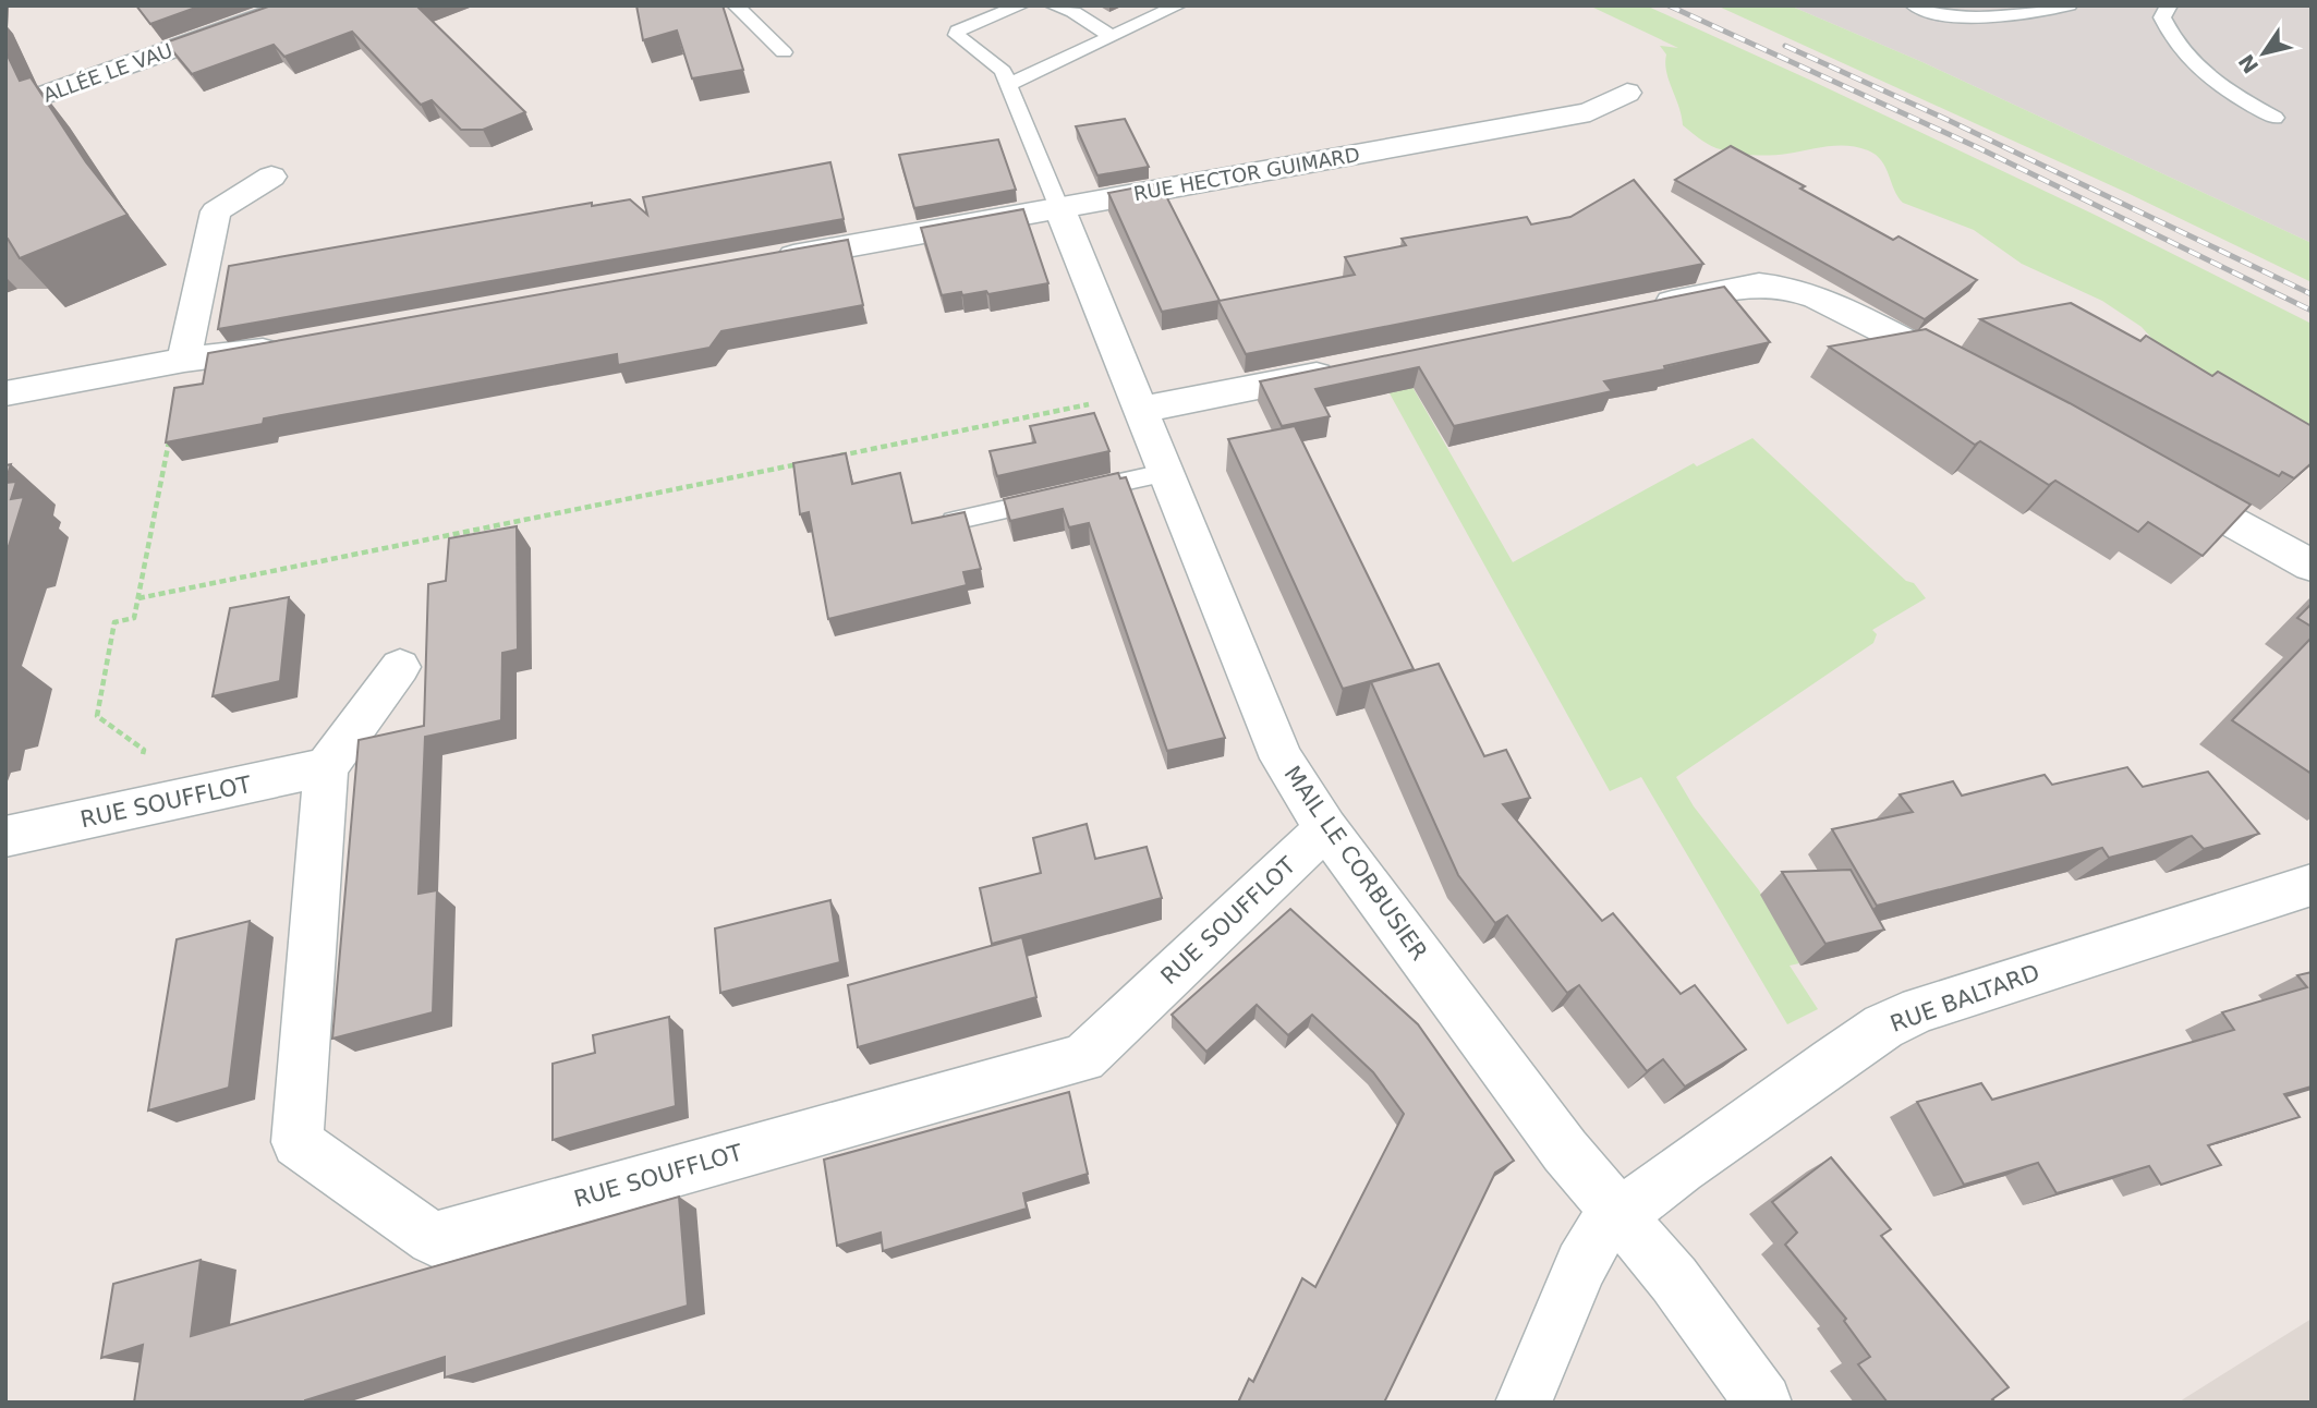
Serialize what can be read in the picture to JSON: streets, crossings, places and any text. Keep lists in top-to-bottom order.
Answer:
{
  "streets": {
    "street": [
      "ALLÉE LE VAU",
      "RUE HECTOR GUIMARD",
      "RUE SOUFFLOT",
      "MAIL LE CORBUSIER",
      "RUE BALTARD"
    ]
  },
  "crossings": [
    ["RUE HECTOR GUIMARD", "MAIL LE CORBUSIER"],
    ["RUE SOUFFLOT", "MAIL LE CORBUSIER"],
    ["MAIL LE CORBUSIER", "RUE BALTARD"]
  ],
  "north": "bottom left"
}
